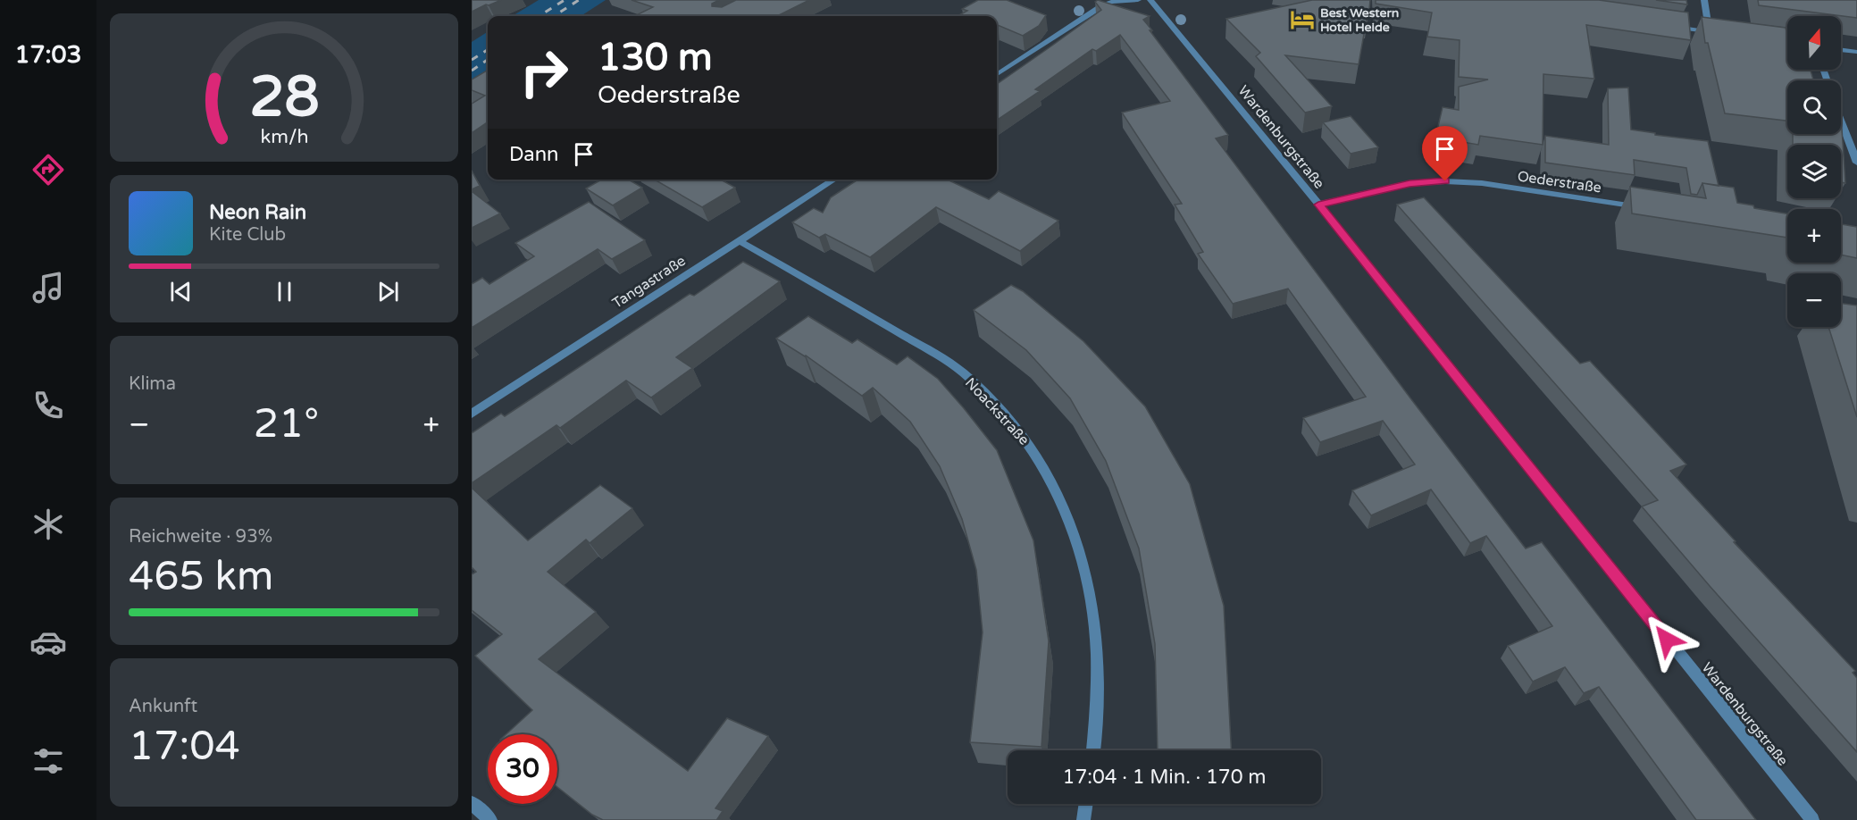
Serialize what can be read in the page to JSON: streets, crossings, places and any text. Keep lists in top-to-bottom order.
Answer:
{
  "streets": {
    "street": [
      "Wardenburgstraße",
      "Oederstraße",
      "Tangastraße",
      "Noackstraße"
    ]
  },
  "crossings": [
    ["Wardenburgstraße", "Oederstraße"],
    ["Tangastraße", "Noackstraße"]
  ],
  "places": {
    "hotel": ["Best Western Hotel Heide"]
  },
  "north": "top",
  "page": {
    "tabs": "17:03",
    "map_buttons": ["+", "−"],
    "turn": ["130 m", "Oederstraße"],
    "then": "Dann",
    "song": ["Neon Rain", "Kite Club"],
    "tile": [
      "Klima",
      ["Reichweite · 93%", "465 km"],
      ["Ankunft", "17:04"]
    ],
    "heat": ["−", "21°", "+"],
    "limit": "30",
    "trip": "17:04 · 1 Min. · 170 m",
    "gauge": ["28", "km/h"]
  }
}
